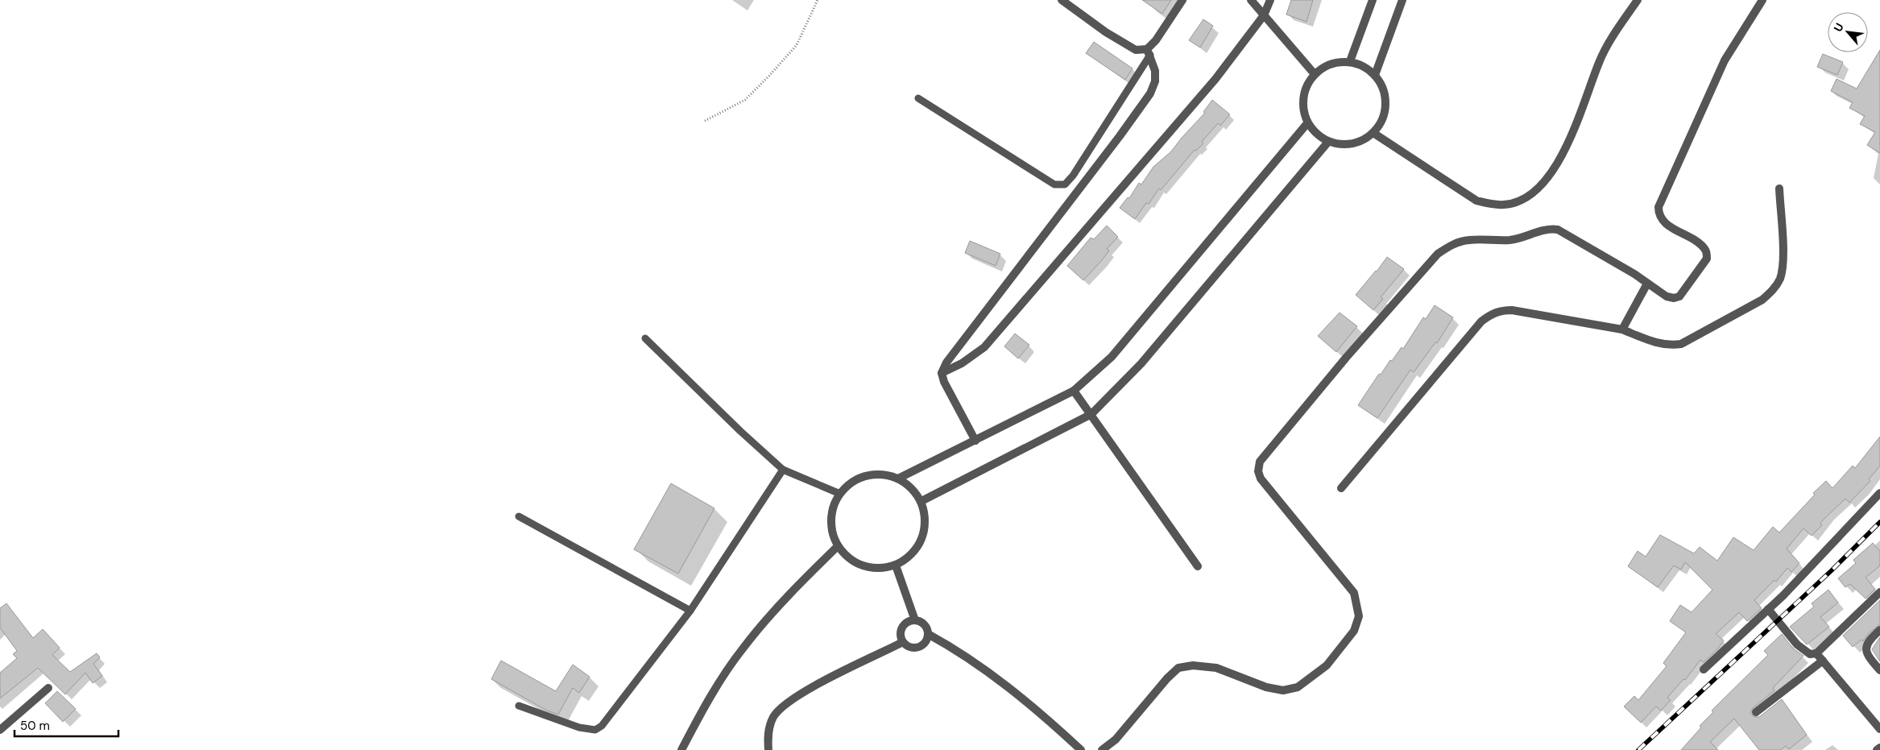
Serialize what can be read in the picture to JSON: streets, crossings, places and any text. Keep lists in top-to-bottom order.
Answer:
{
  "scale_bar": "50 m",
  "north": "top left"
}
